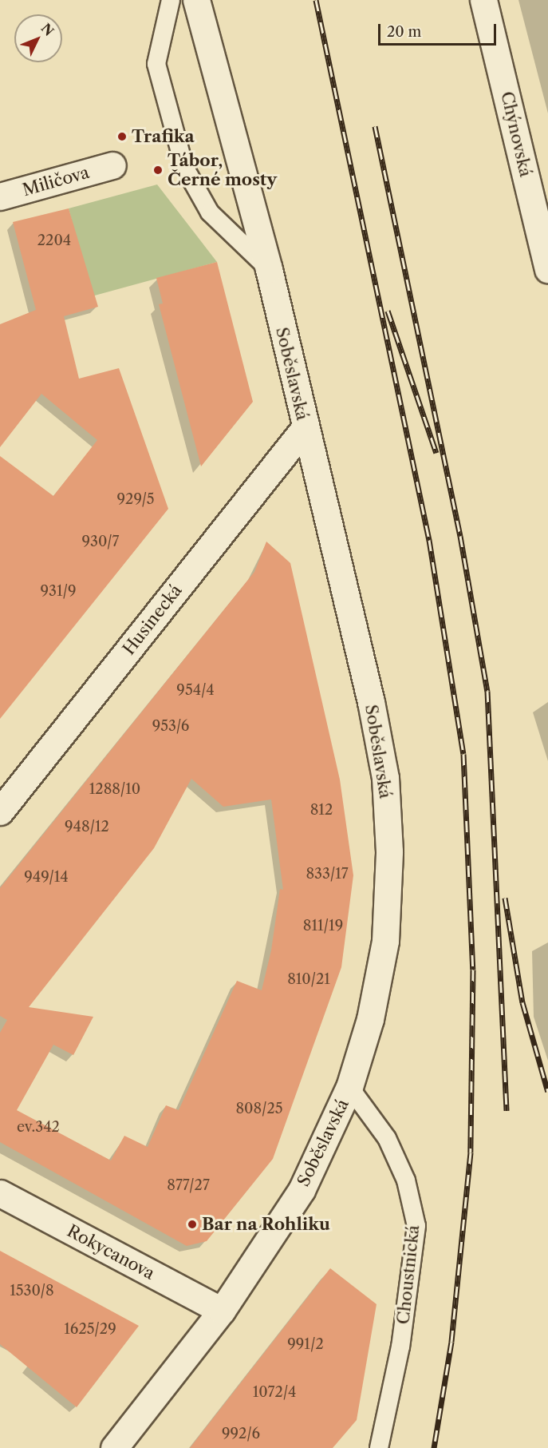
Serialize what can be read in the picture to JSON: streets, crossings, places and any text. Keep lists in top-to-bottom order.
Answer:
{
  "streets": {
    "main road": [
      "Chýnovská",
      "Miličova",
      "Soběslavská",
      "Husinecká",
      "Rokycanova"
    ],
    "lane": ["Choustnická"]
  },
  "crossings": [
    ["Soběslavská", "Husinecká"],
    ["Soběslavská", "Rokycanova"],
    ["Soběslavská", "Choustnická"]
  ],
  "places": ["Trafika", "Tábor, Černé mosty", "Bar na Rohliku"],
  "house_numbers": [
    "2204",
    "929/5",
    "930/7",
    "931/9",
    "954/4",
    "953/6",
    "1288/10",
    "812",
    "948/12",
    "833/17",
    "949/14",
    "811/19",
    "810/21",
    "808/25",
    "ev.342",
    "877/27",
    "1530/8",
    "1625/29",
    "991/2",
    "1072/4",
    "992/6"
  ],
  "scale_bar": "20 m",
  "north": "top right"
}
